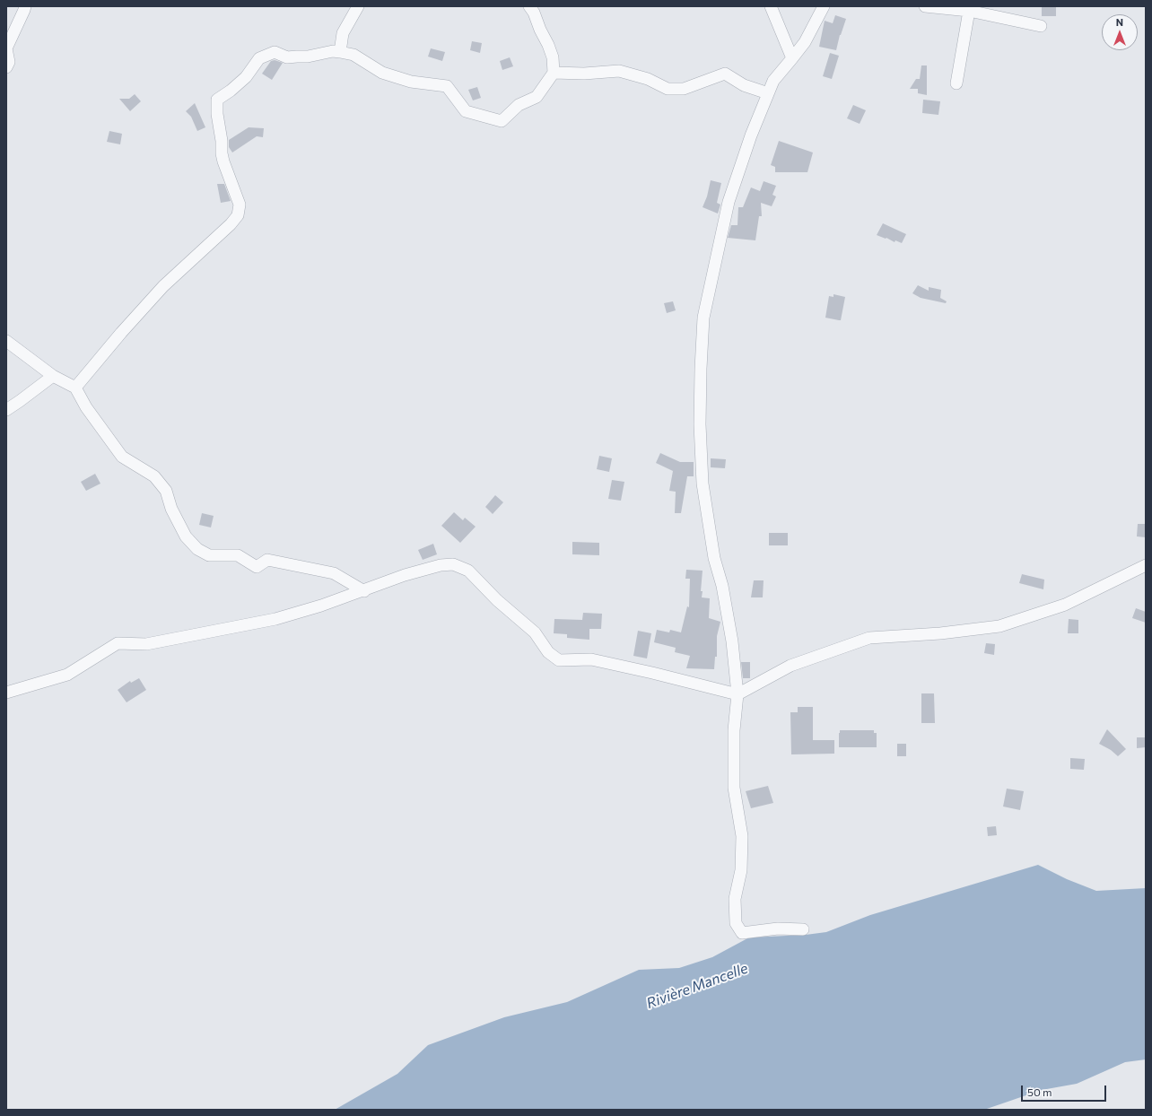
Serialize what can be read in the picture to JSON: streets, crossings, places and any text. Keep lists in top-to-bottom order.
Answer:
{
  "water": ["Rivière Mancelle"],
  "scale_bar": "50 m",
  "north": "top"
}
